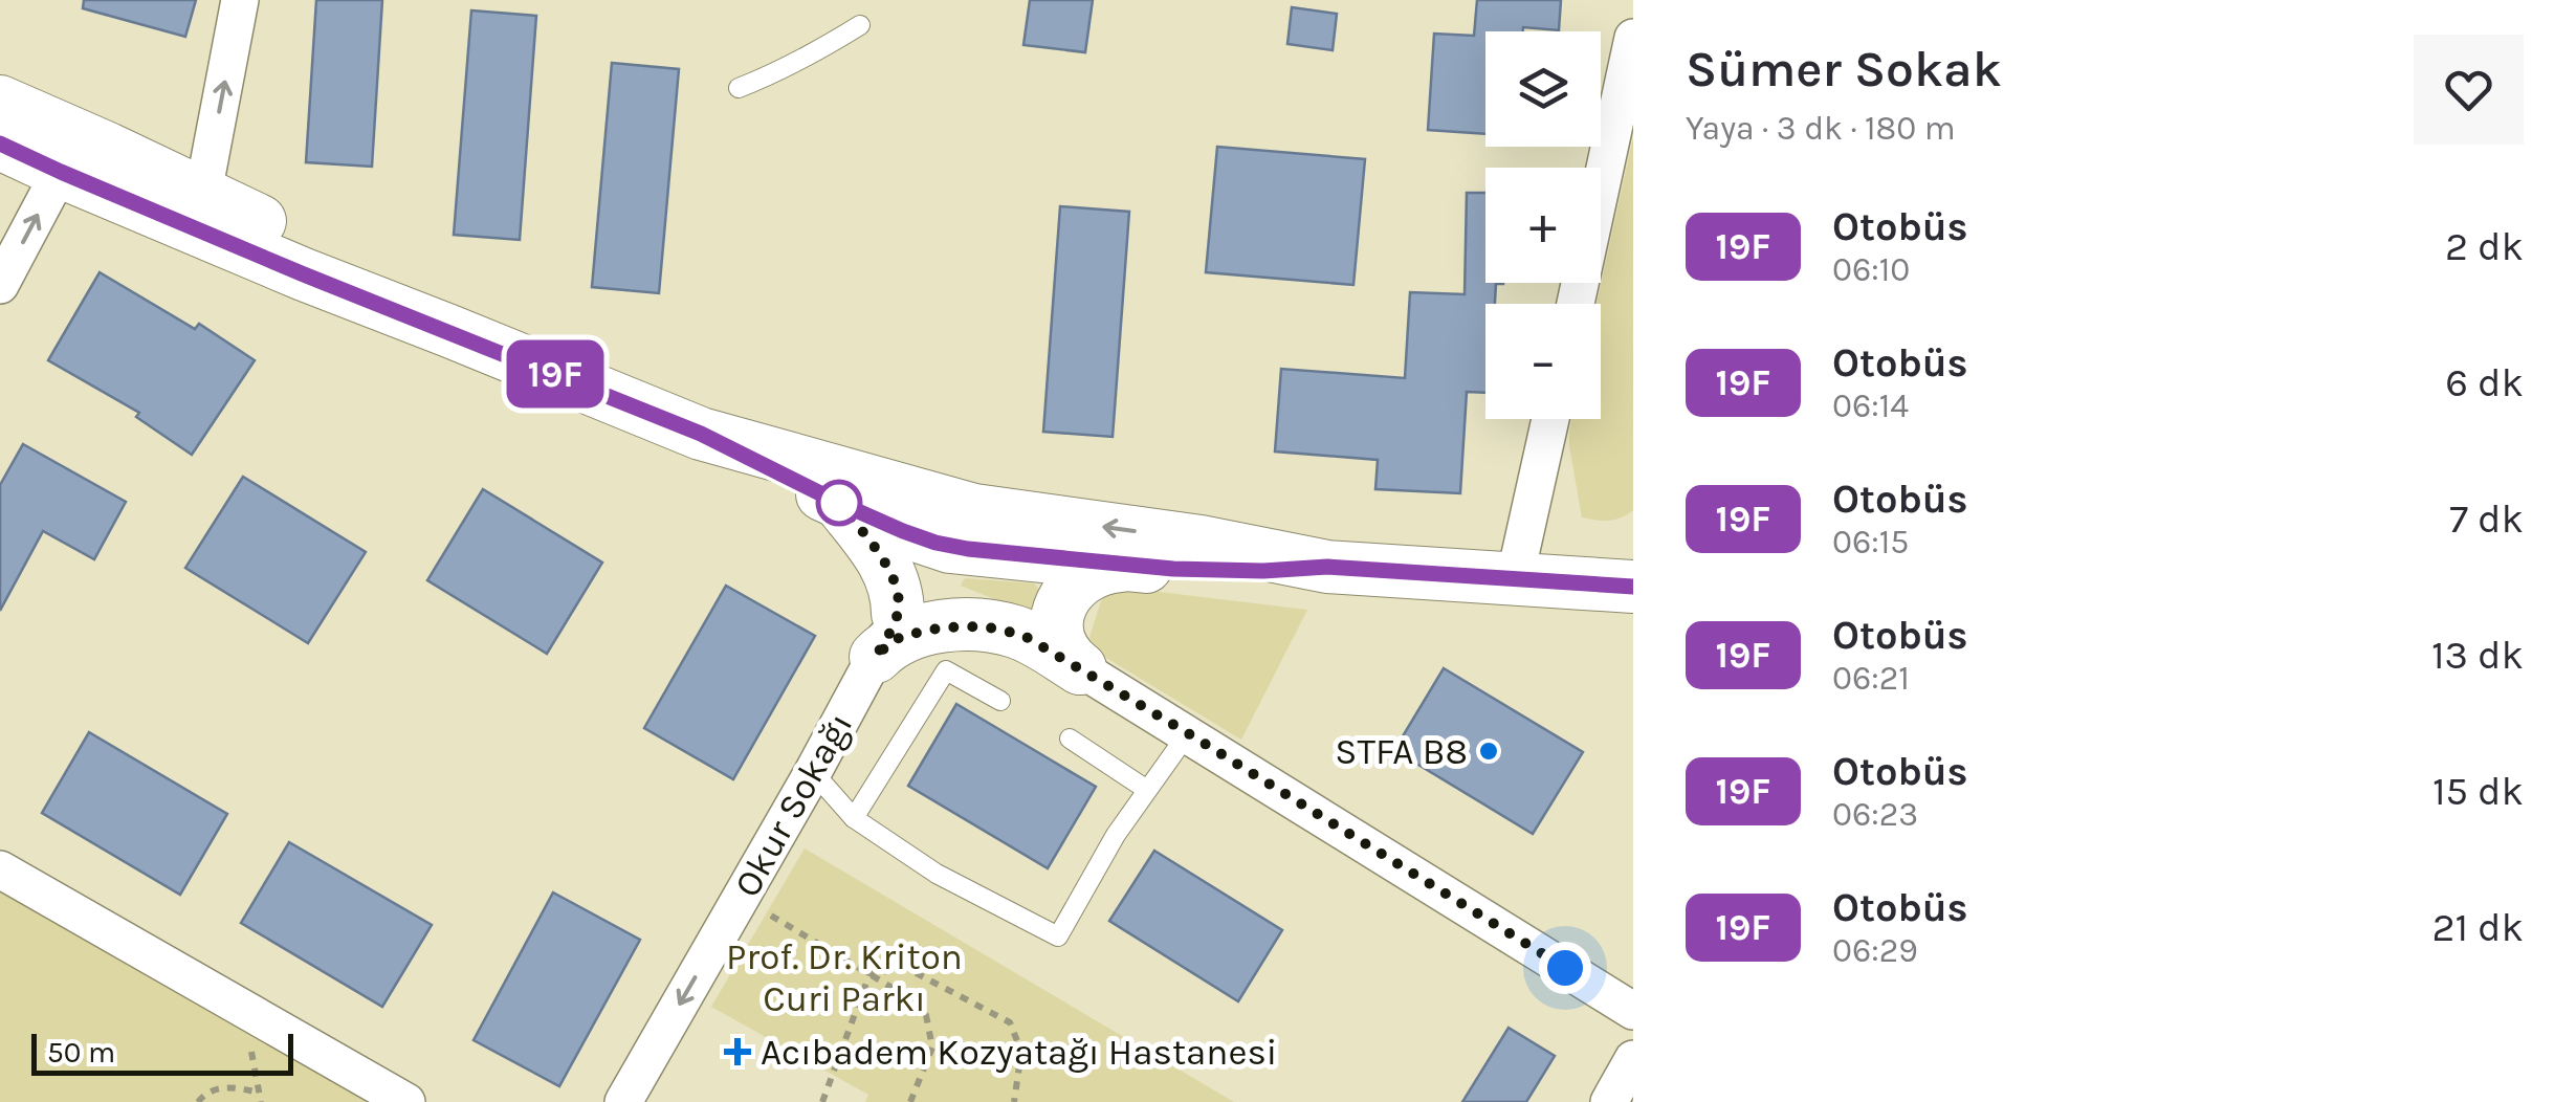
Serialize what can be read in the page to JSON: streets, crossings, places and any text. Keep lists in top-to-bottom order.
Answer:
{
  "streets": {
    "street": ["Okur Sokağı"]
  },
  "one_way": ["Okur Sokağı"],
  "parks": ["Prof. Dr. Kriton Curi Parkı"],
  "places": {
    "other": ["STFA B8"],
    "health": ["Acıbadem Kozyatağı Hastanesi"]
  },
  "lines": ["bus line 19F"],
  "scale_bar": "50 m",
  "page": {
    "on_map": "19F",
    "heading": ["Sümer Sokak", "Yaya · 3 dk · 180 m"],
    "map_buttons": ["+", "−"],
    "list": [
      {
        "mark": "19F",
        "name": "Otobüs",
        "note": "06:10",
        "value": "2 dk"
      },
      {
        "mark": "19F",
        "name": "Otobüs",
        "note": "06:14",
        "value": "6 dk"
      },
      {
        "mark": "19F",
        "name": "Otobüs",
        "note": "06:15",
        "value": "7 dk"
      },
      {
        "mark": "19F",
        "name": "Otobüs",
        "note": "06:21",
        "value": "13 dk"
      },
      {
        "mark": "19F",
        "name": "Otobüs",
        "note": "06:23",
        "value": "15 dk"
      },
      {
        "mark": "19F",
        "name": "Otobüs",
        "note": "06:29",
        "value": "21 dk"
      }
    ],
    "scale": "50 m"
  }
}
